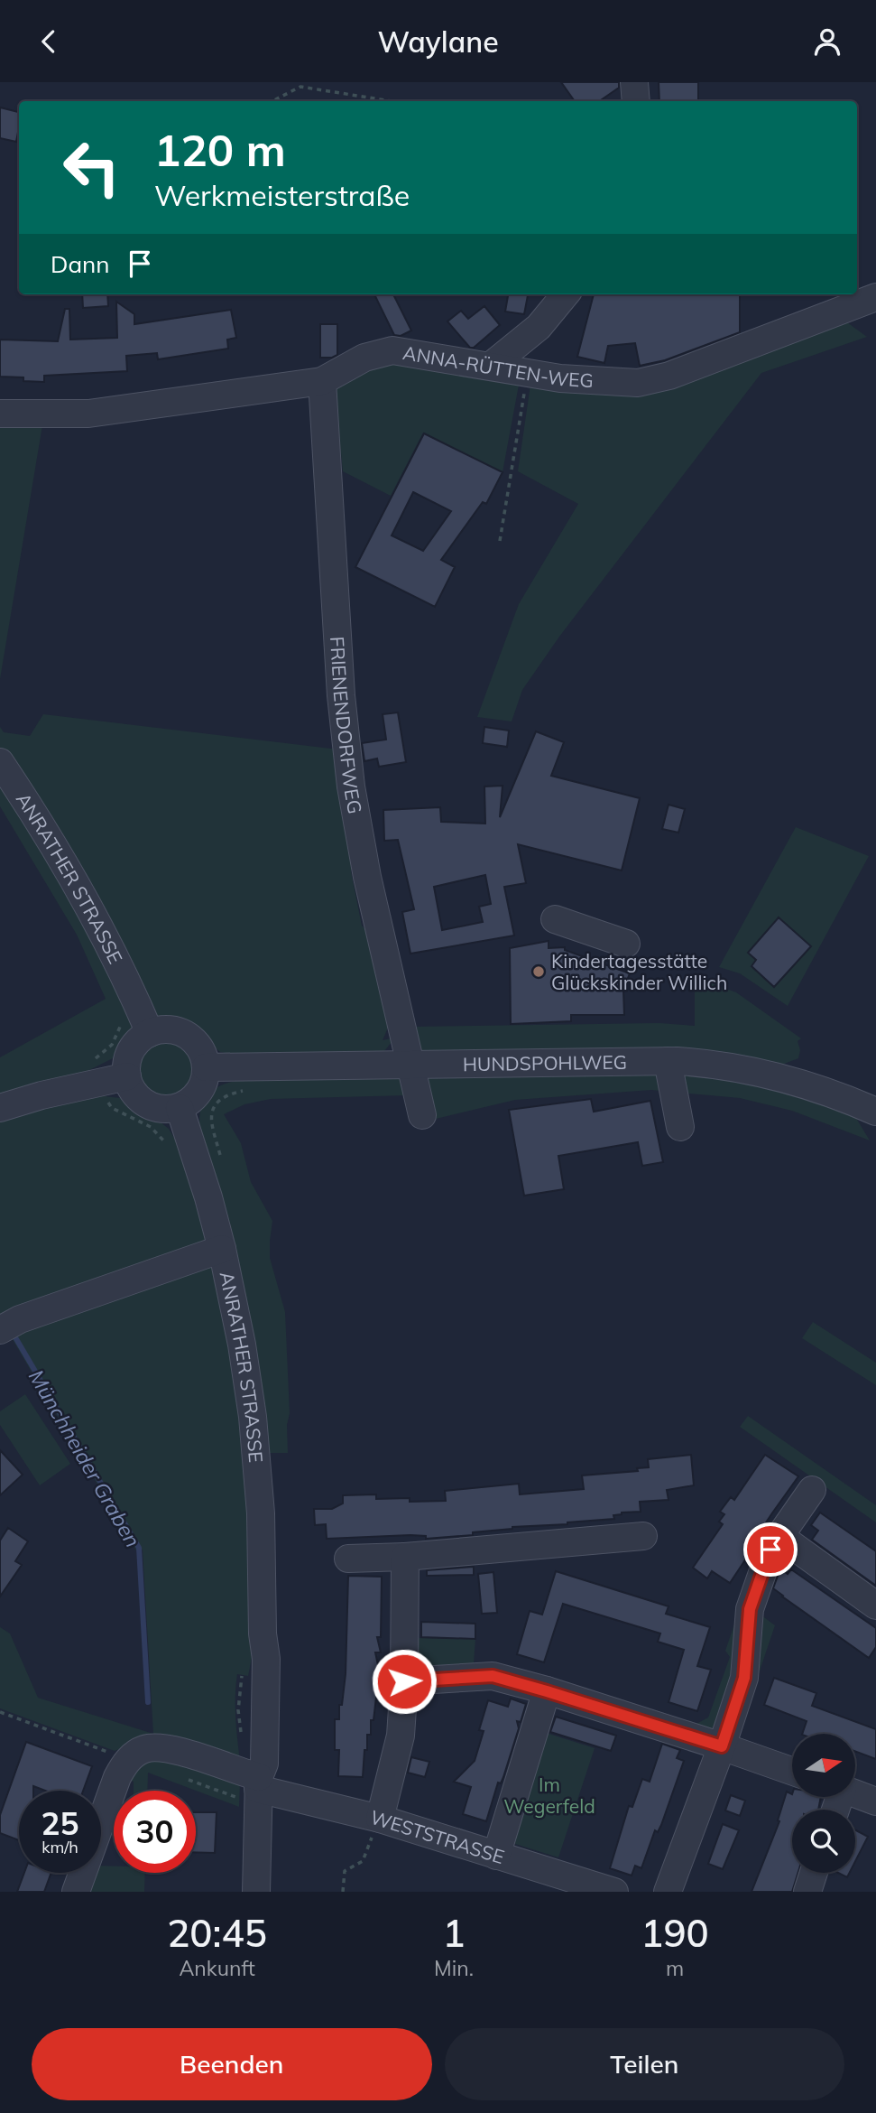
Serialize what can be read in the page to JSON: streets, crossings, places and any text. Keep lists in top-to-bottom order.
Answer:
{
  "streets": {
    "street": [
      "ANNA-RÜTTEN-WEG",
      "FRIENENDORFWEG",
      "ANRATHER STRASSE",
      "HUNDSPOHLWEG",
      "WESTSTRASSE"
    ]
  },
  "crossings": [
    ["ANNA-RÜTTEN-WEG", "FRIENENDORFWEG"],
    ["FRIENENDORFWEG", "HUNDSPOHLWEG"],
    ["ANRATHER STRASSE", "HUNDSPOHLWEG"],
    ["ANRATHER STRASSE", "WESTSTRASSE"]
  ],
  "water": ["Münchheider Graben"],
  "parks": ["Im Wegerfeld"],
  "places": ["Kindertagesstätte Glückskinder Willich"],
  "north": "right",
  "page": {
    "header": "Waylane",
    "turn": ["120 m", "Werkmeisterstraße"],
    "then": "Dann",
    "speed": "25 km/h",
    "limit": "30",
    "eta": [
      "20:45",
      "Ankunft",
      "1",
      "Min.",
      "190",
      "m"
    ],
    "buttons": ["Beenden", "Teilen"]
  }
}
